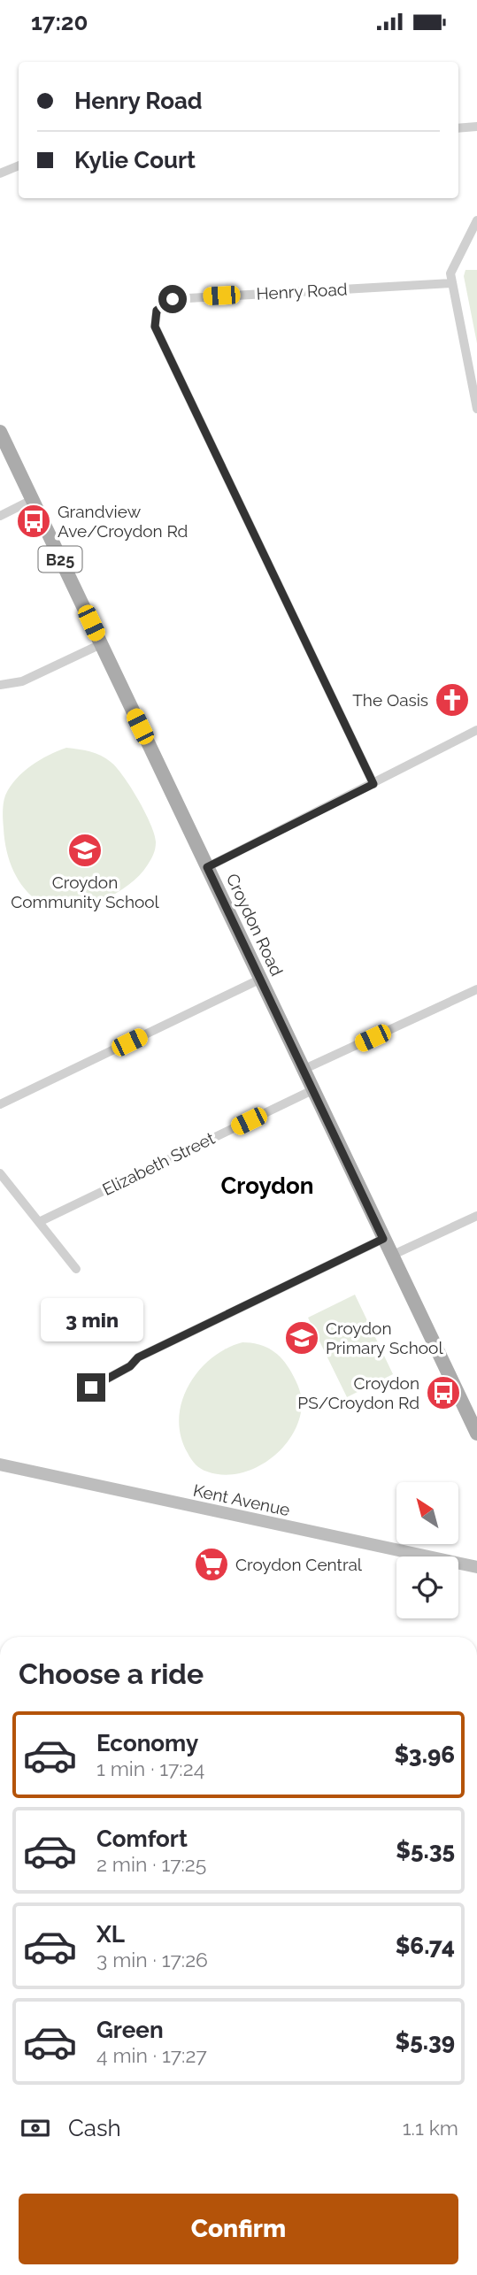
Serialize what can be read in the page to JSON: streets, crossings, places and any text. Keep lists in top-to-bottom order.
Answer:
{
  "streets": {
    "main road": ["B25", "Croydon Road", "Kent Avenue"],
    "street": ["Henry Road", "Elizabeth Street"]
  },
  "crossings": [
    ["Croydon Road", "Elizabeth Street"]
  ],
  "districts": ["Croydon"],
  "places": {
    "bus stop": ["Grandview Ave/Croydon Rd", "Croydon PS/Croydon Rd"],
    "church": ["The Oasis"],
    "school or university": ["Croydon Community School", "Croydon Primary School"],
    "supermarket": ["Croydon Central"]
  },
  "north": "top left",
  "page": {
    "status": "17:20",
    "banner": ["Henry Road", "Kylie Court"],
    "bubble": "3 min",
    "heading": "Choose a ride",
    "list": [
      {
        "name": "Economy",
        "note": "1 min · 17:24",
        "value": "$3.96"
      },
      {
        "name": "Comfort",
        "note": "2 min · 17:25",
        "value": "$5.35"
      },
      {
        "name": "XL",
        "note": "3 min · 17:26",
        "value": "$6.74"
      },
      {
        "name": "Green",
        "note": "4 min · 17:27",
        "value": "$5.39"
      }
    ],
    "pay": ["Cash", "1.1 km"],
    "buttons": "Confirm"
  }
}
